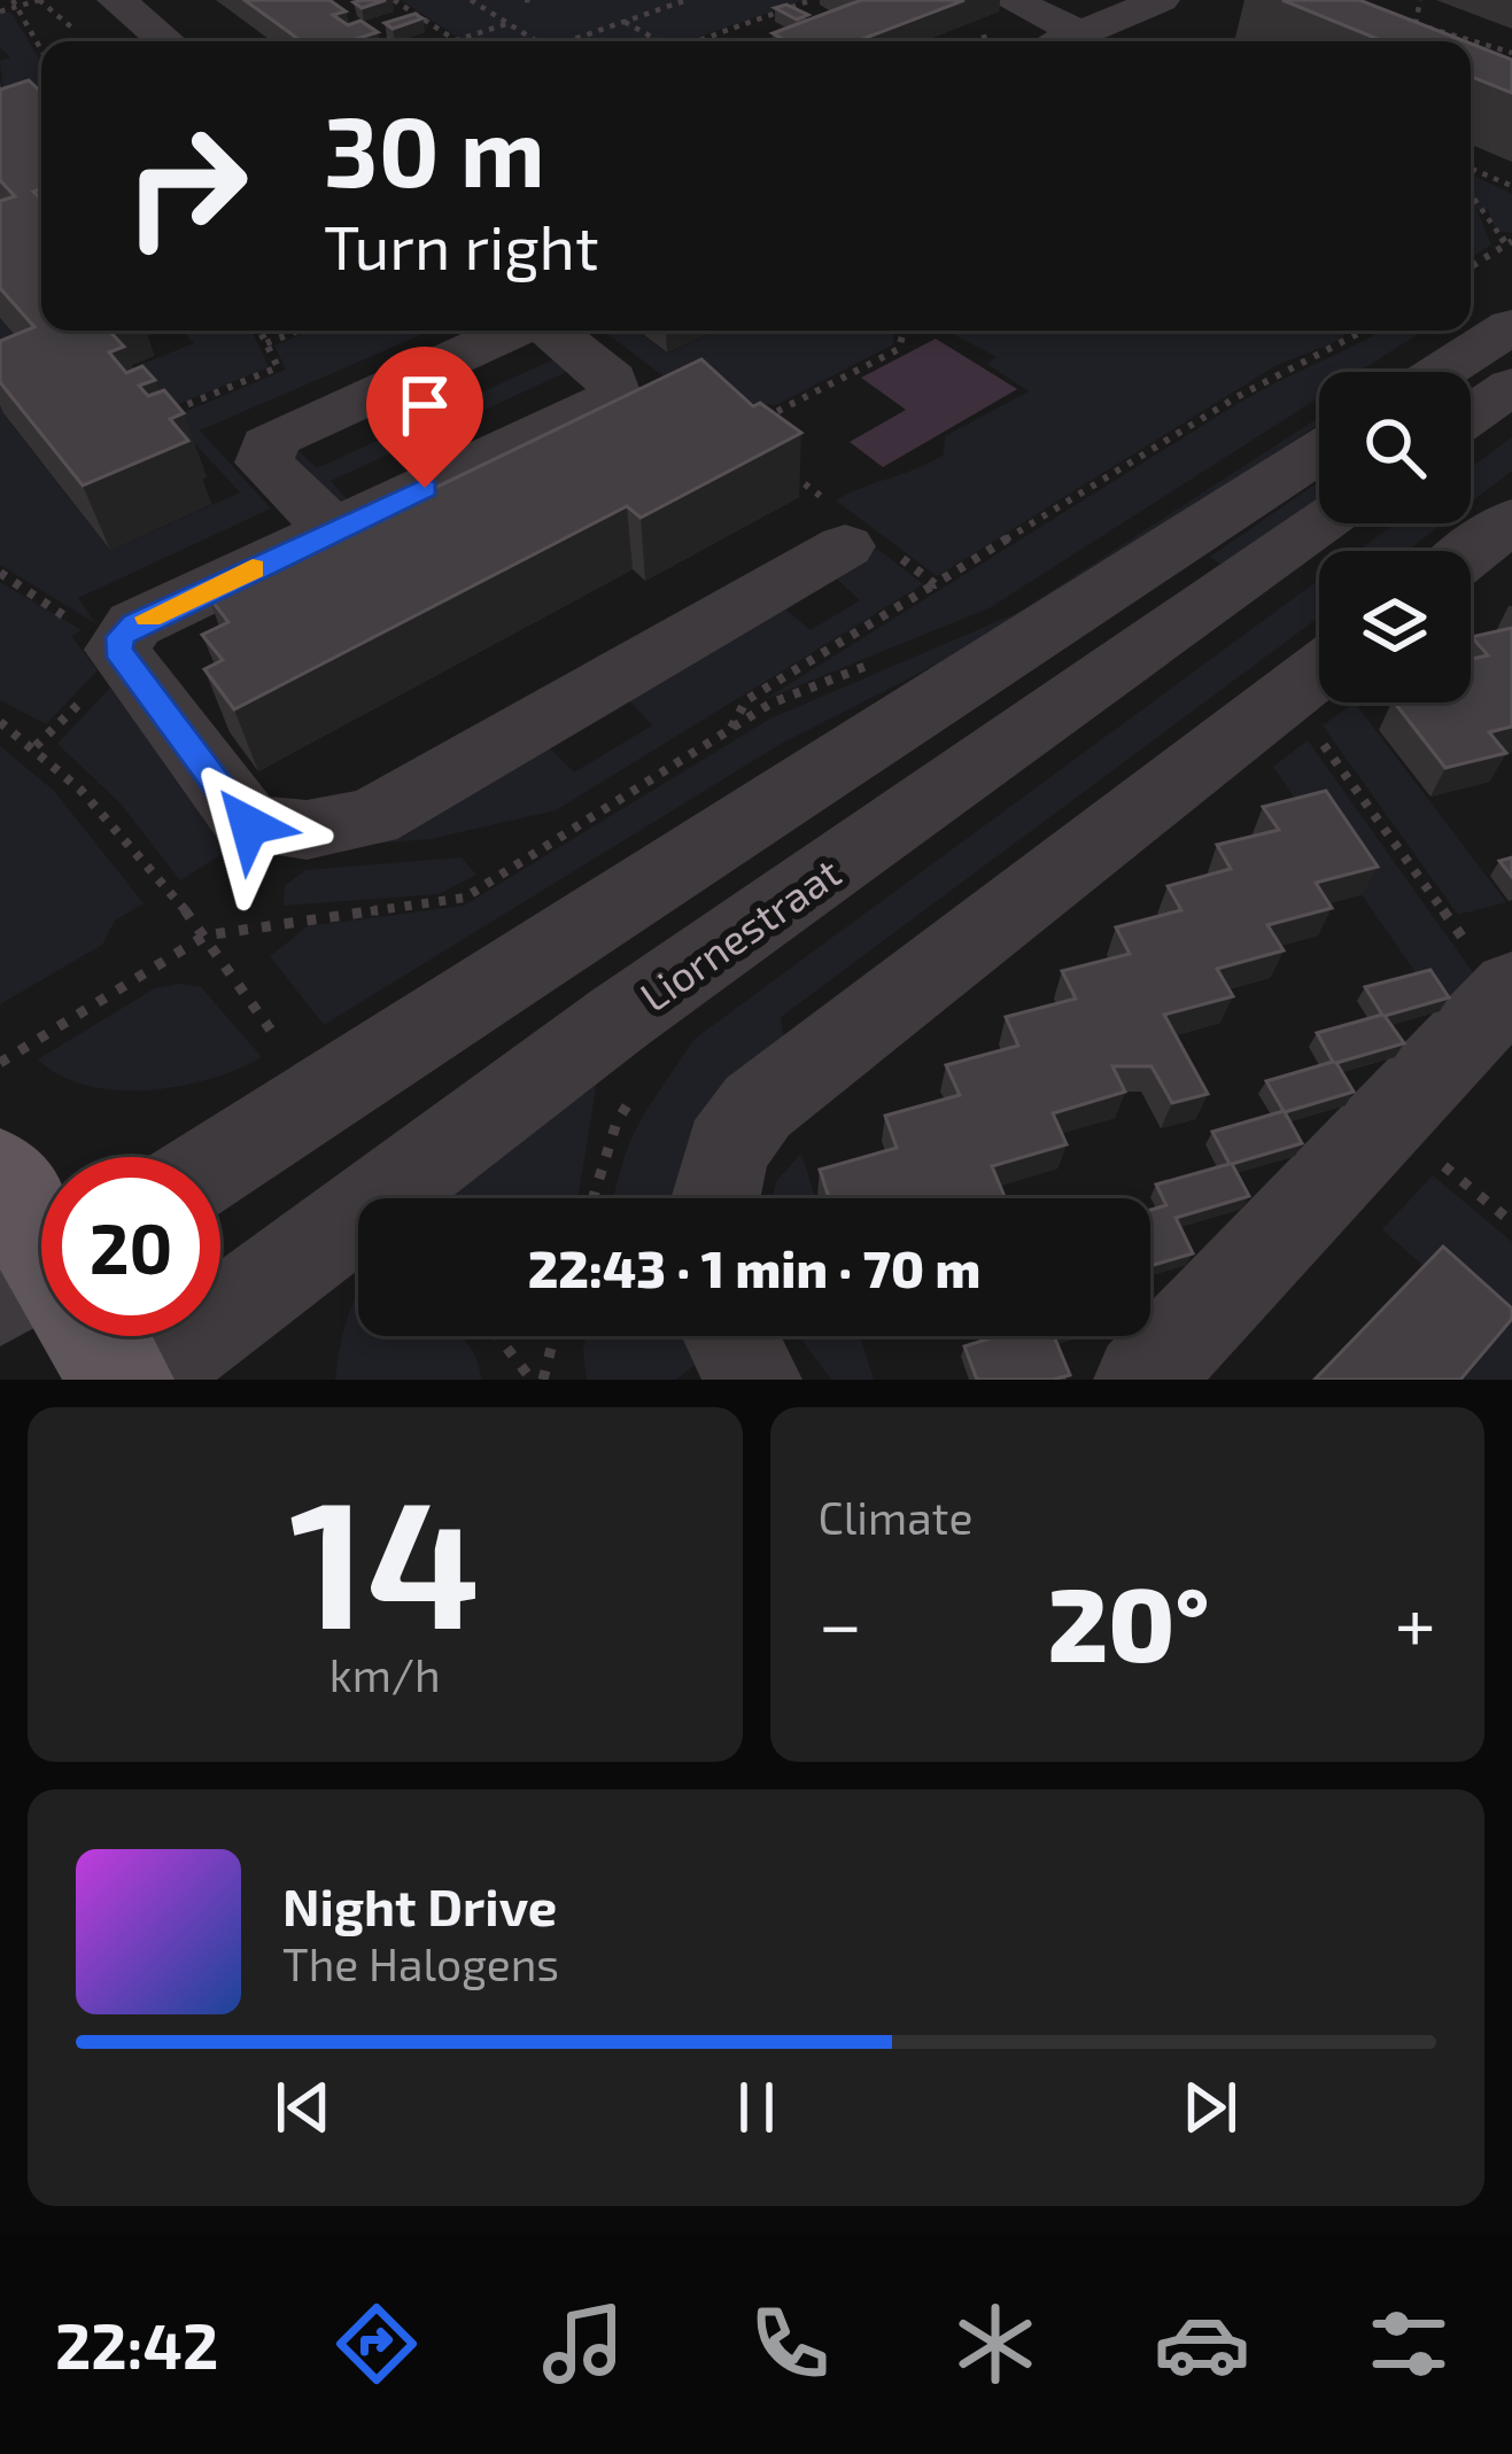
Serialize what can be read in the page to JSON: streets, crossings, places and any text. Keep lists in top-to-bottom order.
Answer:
{
  "streets": {
    "street": ["Liornestraat"]
  },
  "page": {
    "turn": ["30 m", "Turn right"],
    "limit": "20",
    "trip": "22:43 · 1 min · 70 m",
    "tile": [
      ["14", "km/h"],
      "Climate"
    ],
    "heat": ["−", "20°", "+"],
    "song": ["Night Drive", "The Halogens"],
    "tabs": "22:42"
  }
}
